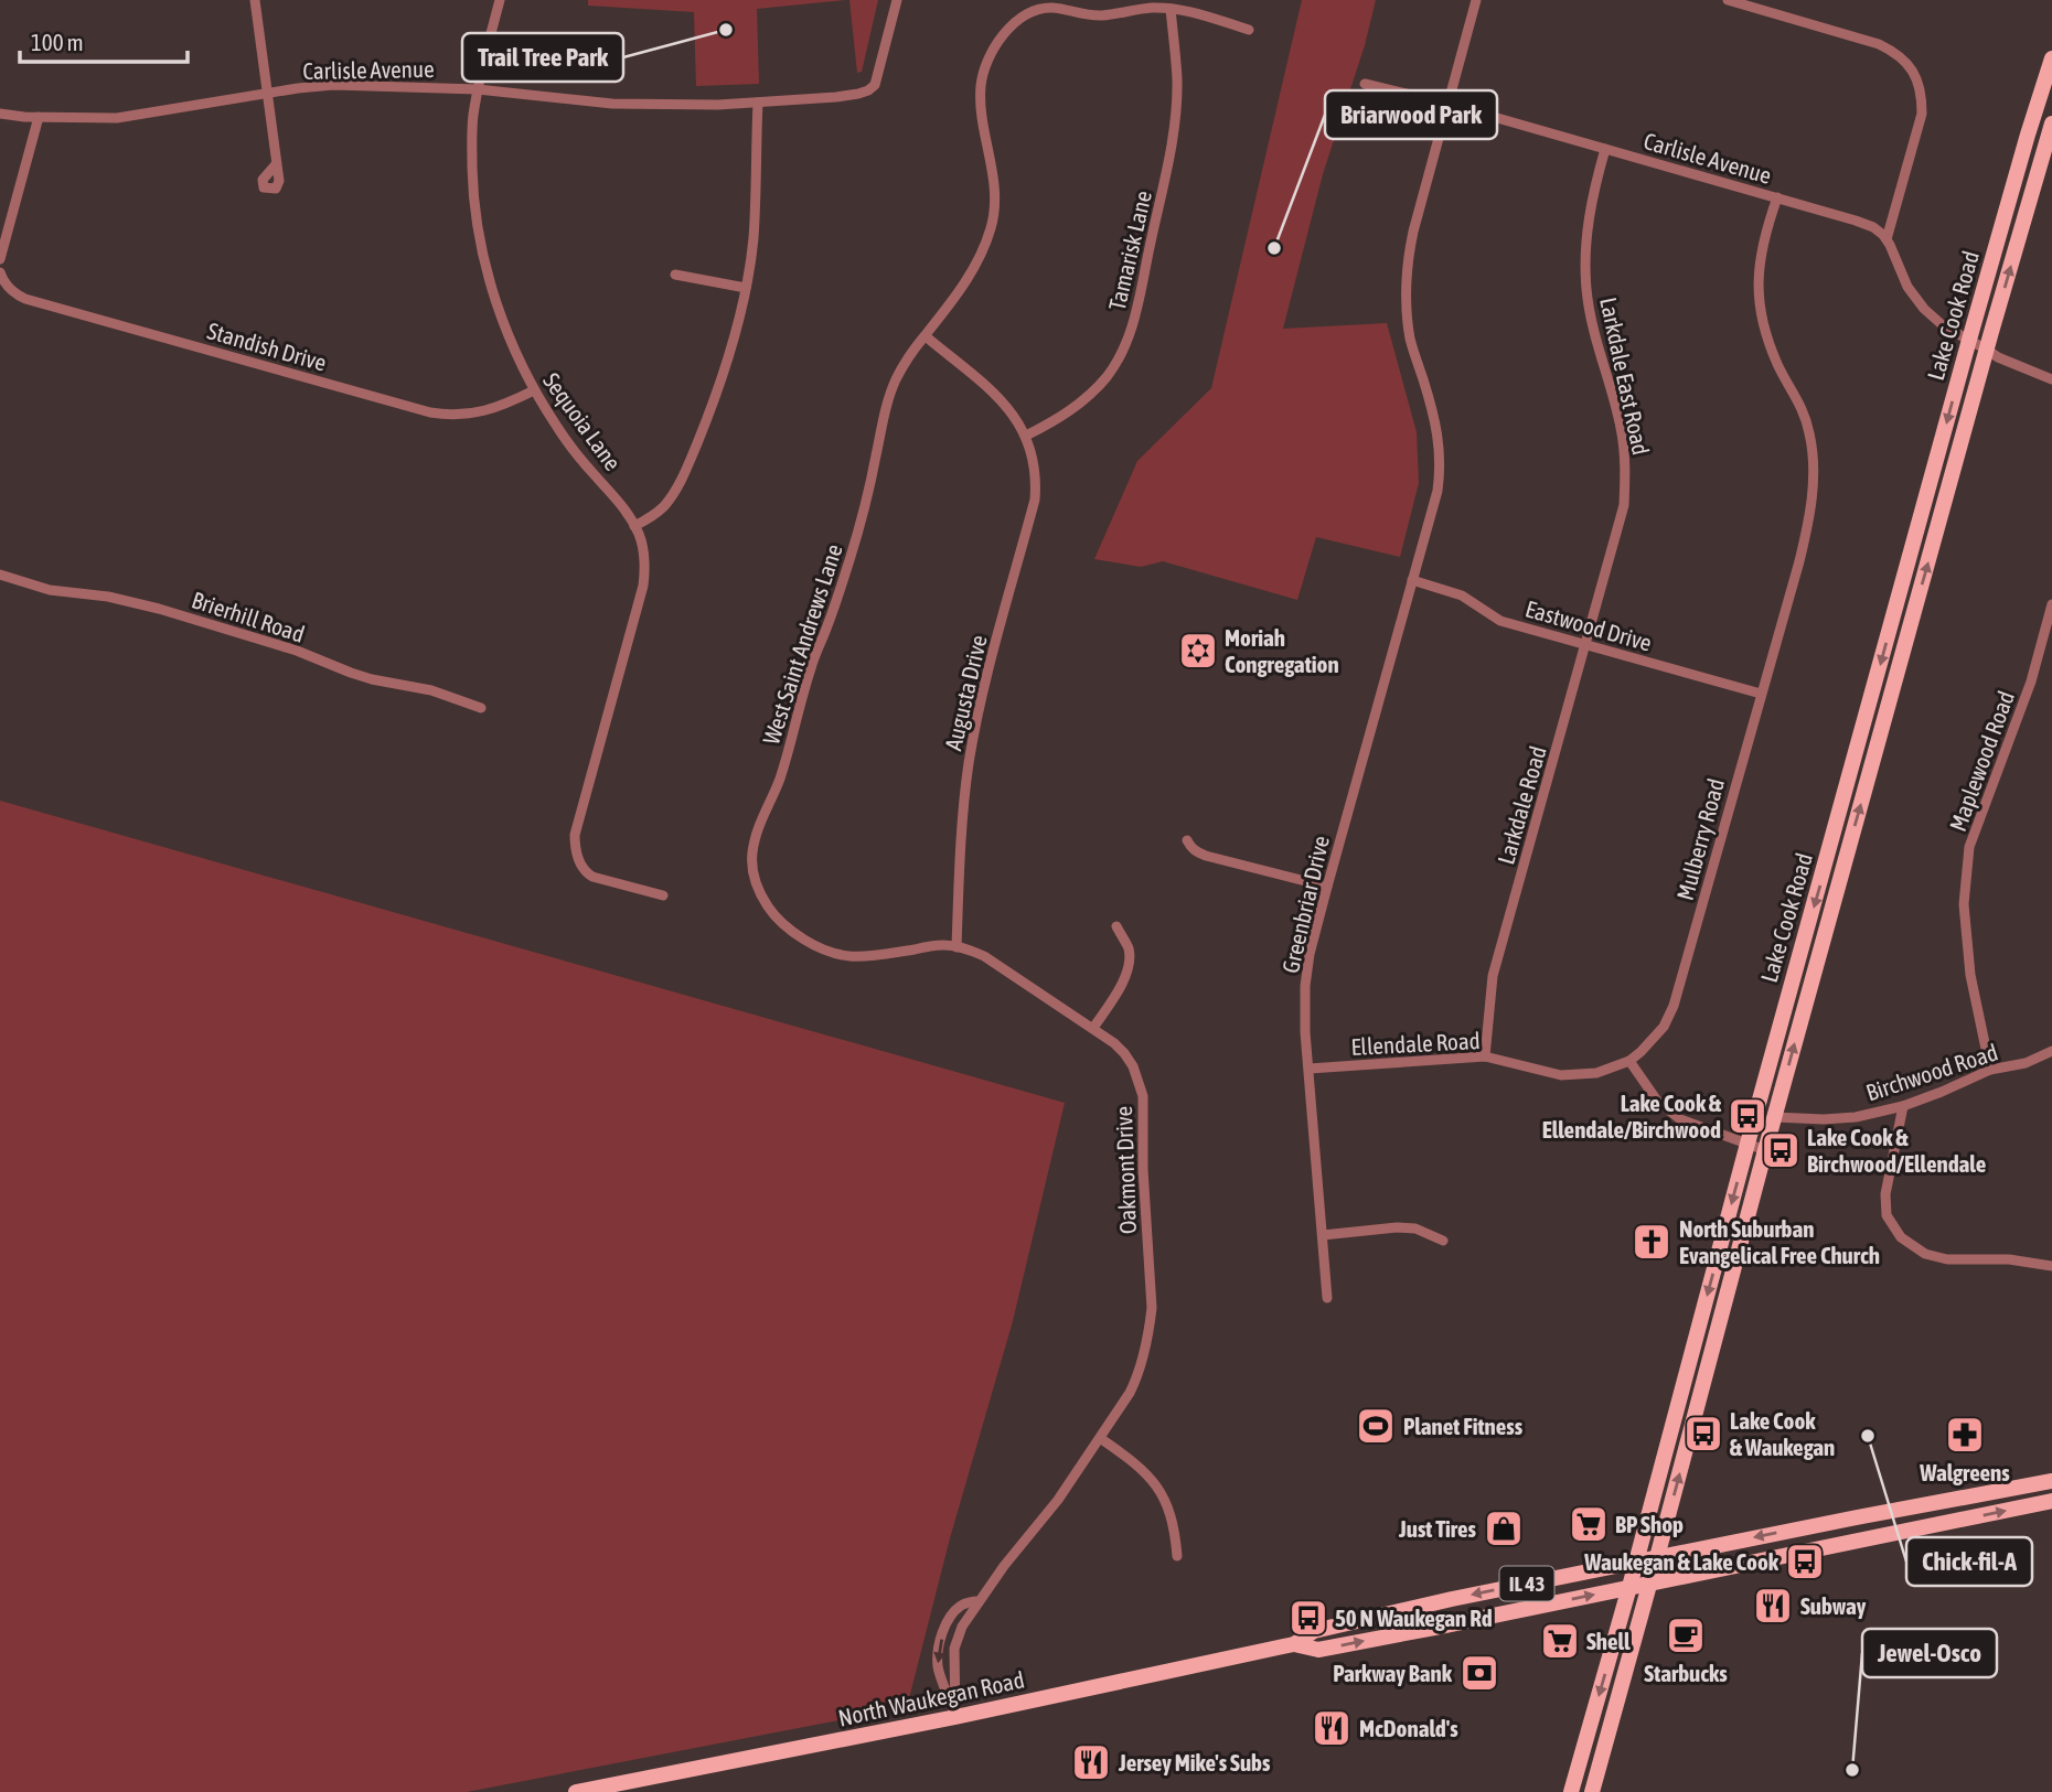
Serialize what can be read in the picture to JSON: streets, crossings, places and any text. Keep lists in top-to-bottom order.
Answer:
{
  "streets": {
    "main road": ["Lake Cook Road", "IL 43", "North Waukegan Road"],
    "street": [
      "Carlisle Avenue",
      "Tamarisk Lane",
      "Standish Drive",
      "Larkdale East Road",
      "Sequoia Lane",
      "Brierhill Road",
      "Eastwood Drive",
      "West Saint Andrews Lane",
      "Augusta Drive",
      "Maplewood Road",
      "Larkdale Road",
      "Mulberry Road",
      "Greenbriar Drive",
      "Ellendale Road",
      "Birchwood Road",
      "Oakmont Drive"
    ]
  },
  "crossings": [
    ["Carlisle Avenue", "Larkdale East Road"],
    ["Carlisle Avenue", "Sequoia Lane"],
    ["Carlisle Avenue", "Mulberry Road"],
    ["Carlisle Avenue", "Greenbriar Drive"],
    ["Tamarisk Lane", "West Saint Andrews Lane"],
    ["Tamarisk Lane", "Augusta Drive"],
    ["Lake Cook Road", "Birchwood Road"],
    ["Lake Cook Road", "IL 43"],
    ["Lake Cook Road", "North Waukegan Road"],
    ["Standish Drive", "Sequoia Lane"],
    ["Larkdale East Road", "Larkdale Road"],
    ["Eastwood Drive", "Larkdale Road"],
    ["Eastwood Drive", "Mulberry Road"],
    ["Eastwood Drive", "Greenbriar Drive"],
    ["West Saint Andrews Lane", "Oakmont Drive"],
    ["Augusta Drive", "Oakmont Drive"],
    ["Maplewood Road", "Birchwood Road"],
    ["Larkdale Road", "Ellendale Road"],
    ["Mulberry Road", "Ellendale Road"],
    ["Greenbriar Drive", "Ellendale Road"],
    ["Oakmont Drive", "North Waukegan Road"],
    ["IL 43", "North Waukegan Road"]
  ],
  "places": {
    "other": [
      "Trail Tree Park",
      "Briarwood Park",
      "Chick-fil-A",
      "Jewel-Osco"
    ],
    "synagogue": ["Moriah Congregation"],
    "bus stop": [
      "Lake Cook & Ellendale/Birchwood",
      "Lake Cook & Birchwood/Ellendale",
      "Lake Cook & Waukegan",
      "Waukegan & Lake Cook",
      "50 N Waukegan Rd"
    ],
    "church": ["North Suburban Evangelical Free Church"],
    "sports": ["Planet Fitness"],
    "pharmacy": ["Walgreens"],
    "supermarket": ["BP Shop", "Shell"],
    "shop": ["Just Tires"],
    "restaurant": ["Subway", "McDonald's", "Jersey Mike's Subs"],
    "cafe": ["Starbucks"],
    "bank": ["Parkway Bank"]
  },
  "scale_bar": "100 m"
}
